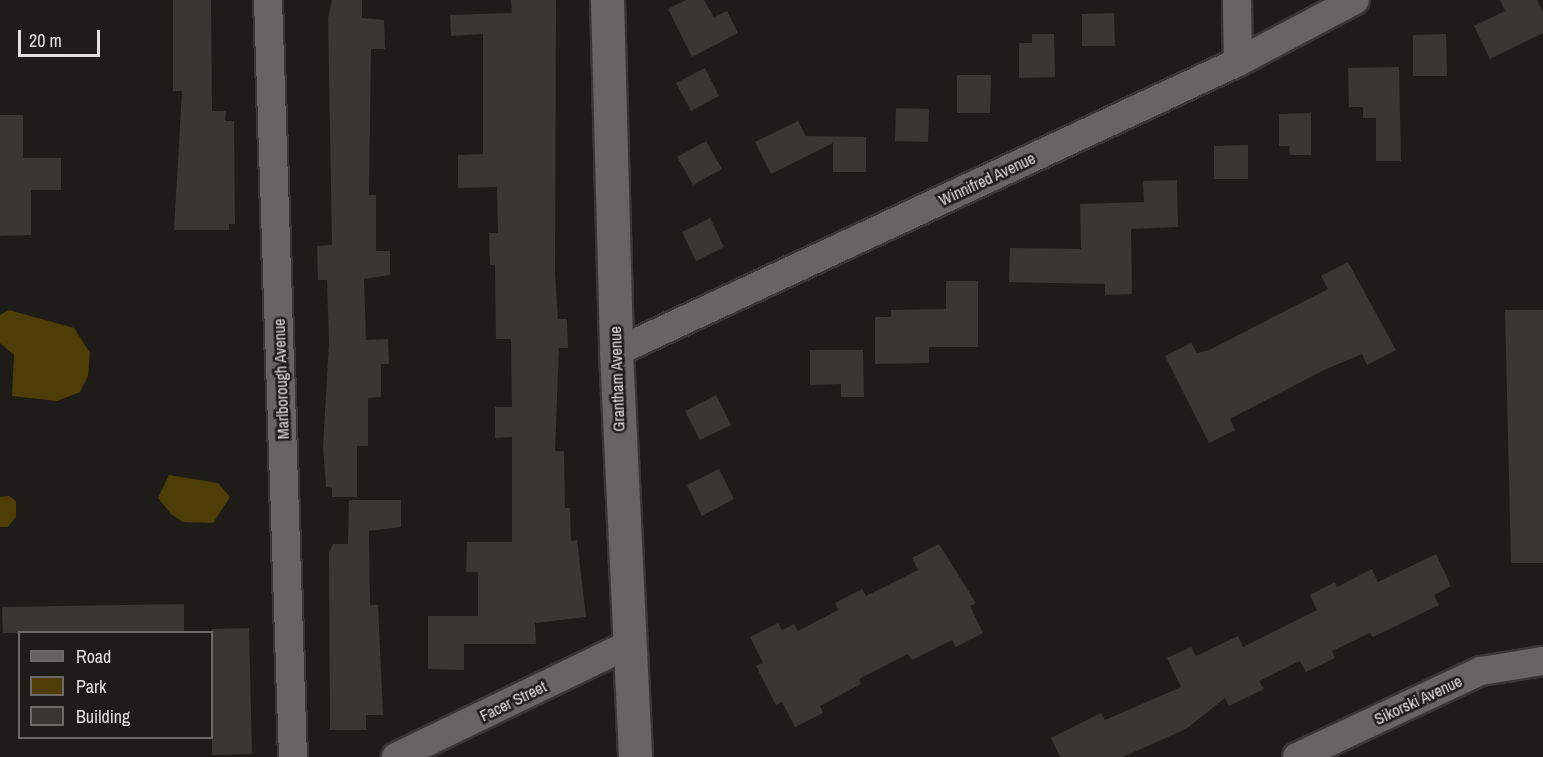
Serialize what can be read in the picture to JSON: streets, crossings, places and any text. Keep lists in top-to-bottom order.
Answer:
{
  "streets": {
    "street": [
      "Winnifred Avenue",
      "Marlborough Avenue",
      "Grantham Avenue",
      "Sikorski Avenue",
      "Facer Street"
    ]
  },
  "crossings": [
    ["Winnifred Avenue", "Grantham Avenue"],
    ["Grantham Avenue", "Facer Street"]
  ],
  "legend": ["Road", "Park", "Building"],
  "scale_bar": "20 m"
}
